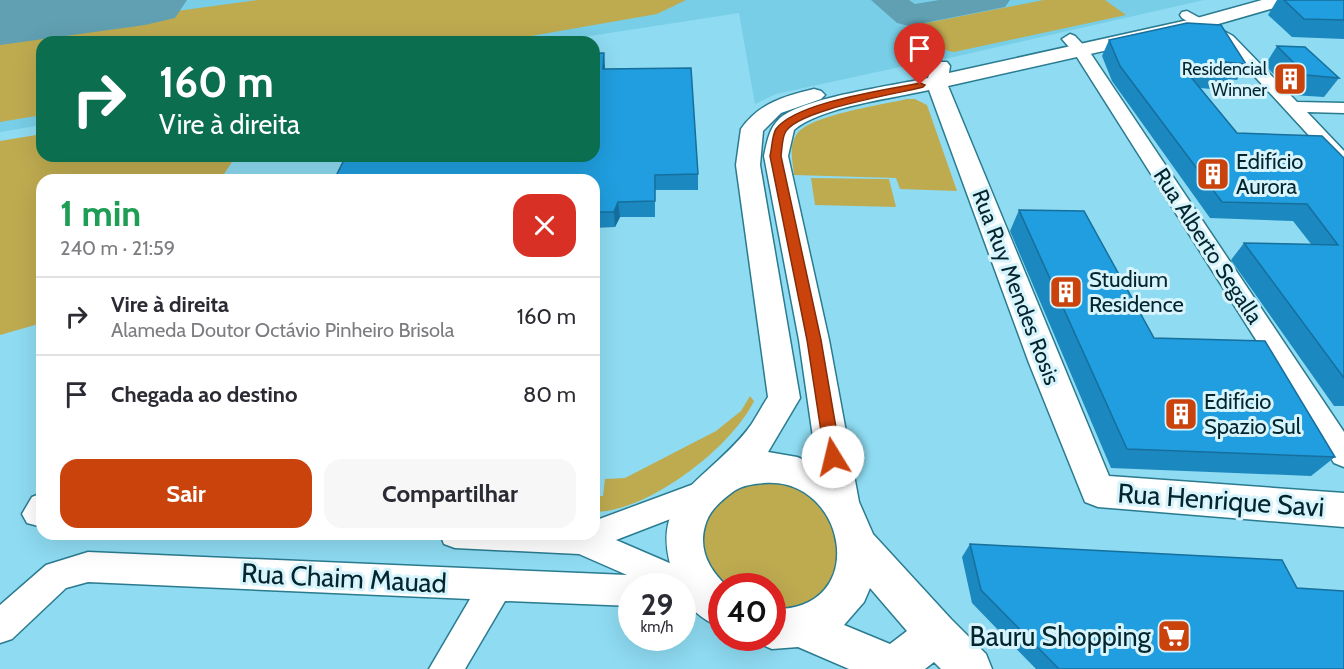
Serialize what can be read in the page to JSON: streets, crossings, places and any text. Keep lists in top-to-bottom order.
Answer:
{
  "streets": {
    "street": [
      "Rua Alberto Segalla",
      "Rua Ruy Mendes Rosis",
      "Rua Henrique Savi",
      "Rua Chaim Mauad"
    ]
  },
  "crossings": [
    ["Rua Ruy Mendes Rosis", "Rua Henrique Savi"]
  ],
  "places": {
    "building": [
      "Residencial Winner",
      "Edifício Aurora",
      "Studium Residence",
      "Edifício Spazio Sul"
    ],
    "supermarket": ["Bauru Shopping"]
  },
  "page": {
    "turn": ["160 m", "Vire à direita"],
    "heading": ["1 min", "240 m · 21:59"],
    "list": [
      {
        "name": "Vire à direita",
        "note": "Alameda Doutor Octávio Pinheiro Brisola",
        "value": "160 m"
      },
      {
        "name": "Chegada ao destino",
        "value": "80 m"
      }
    ],
    "buttons": ["Sair", "Compartilhar"],
    "speed": "29 km/h",
    "limit": "40"
  }
}
